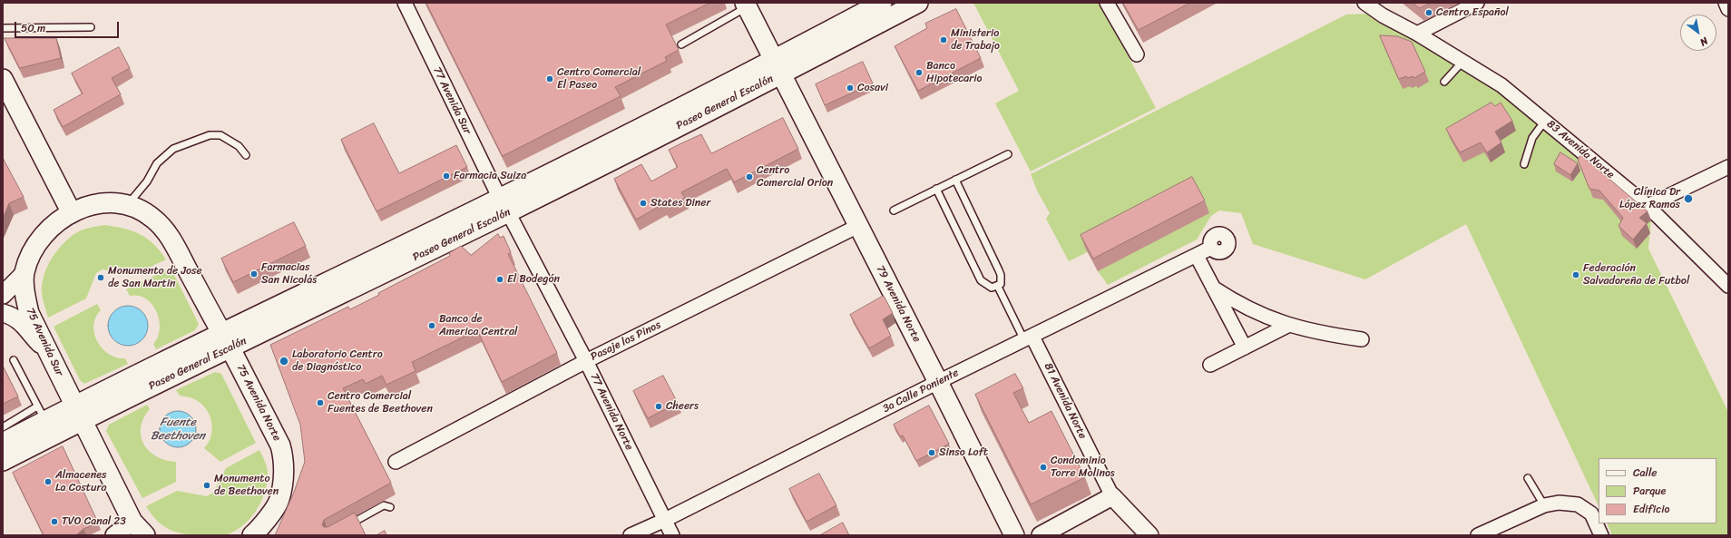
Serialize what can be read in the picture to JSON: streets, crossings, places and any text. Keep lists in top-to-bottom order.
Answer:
{
  "streets": {
    "main road": [
      "Paseo General Escalón",
      "79 Avenida Norte",
      "75 Avenida Sur",
      "75 Avenida Norte"
    ],
    "street": [
      "77 Avenida Sur",
      "83 Avenida Norte",
      "Pasaje los Pinos",
      "3a Calle Poniente",
      "81 Avenida Norte",
      "77 Avenida Norte"
    ]
  },
  "crossings": [
    ["77 Avenida Sur", "Paseo General Escalón"],
    ["77 Avenida Sur", "77 Avenida Norte"],
    ["Paseo General Escalón", "79 Avenida Norte"],
    ["Paseo General Escalón", "75 Avenida Sur"],
    ["Paseo General Escalón", "75 Avenida Norte"],
    ["Paseo General Escalón", "77 Avenida Norte"],
    ["79 Avenida Norte", "Pasaje los Pinos"],
    ["79 Avenida Norte", "3a Calle Poniente"],
    ["Pasaje los Pinos", "77 Avenida Norte"],
    ["75 Avenida Sur", "75 Avenida Norte"],
    ["3a Calle Poniente", "81 Avenida Norte"],
    ["3a Calle Poniente", "77 Avenida Norte"]
  ],
  "water": ["Fuente Beethoven"],
  "places": [
    "Centro Español",
    "Ministerio de Trabajo",
    "Banco Hipotecario",
    "Centro Comercial El Paseo",
    "Cosavi",
    "Farmacia Suiza",
    "Centro Comercial Orion",
    "Clínica Dr López Ramos",
    "States Diner",
    "Farmacias San Nicolás",
    "Federación Salvadoreña de Futbol",
    "Monumento de Jose de San Martin",
    "El Bodegón",
    "Banco de America Central",
    "Laboratorio Centro de Diagnóstico",
    "Centro Comercial Fuentes de Beethoven",
    "Cheers",
    "Sinso Loft",
    "Condominio Torre Molinos",
    "Almacenes La Costura",
    "Monumento de Beethoven",
    "TVO Canal 23"
  ],
  "legend": ["Calle", "Parque", "Edificio"],
  "scale_bar": "50 m",
  "north": "bottom right"
}
